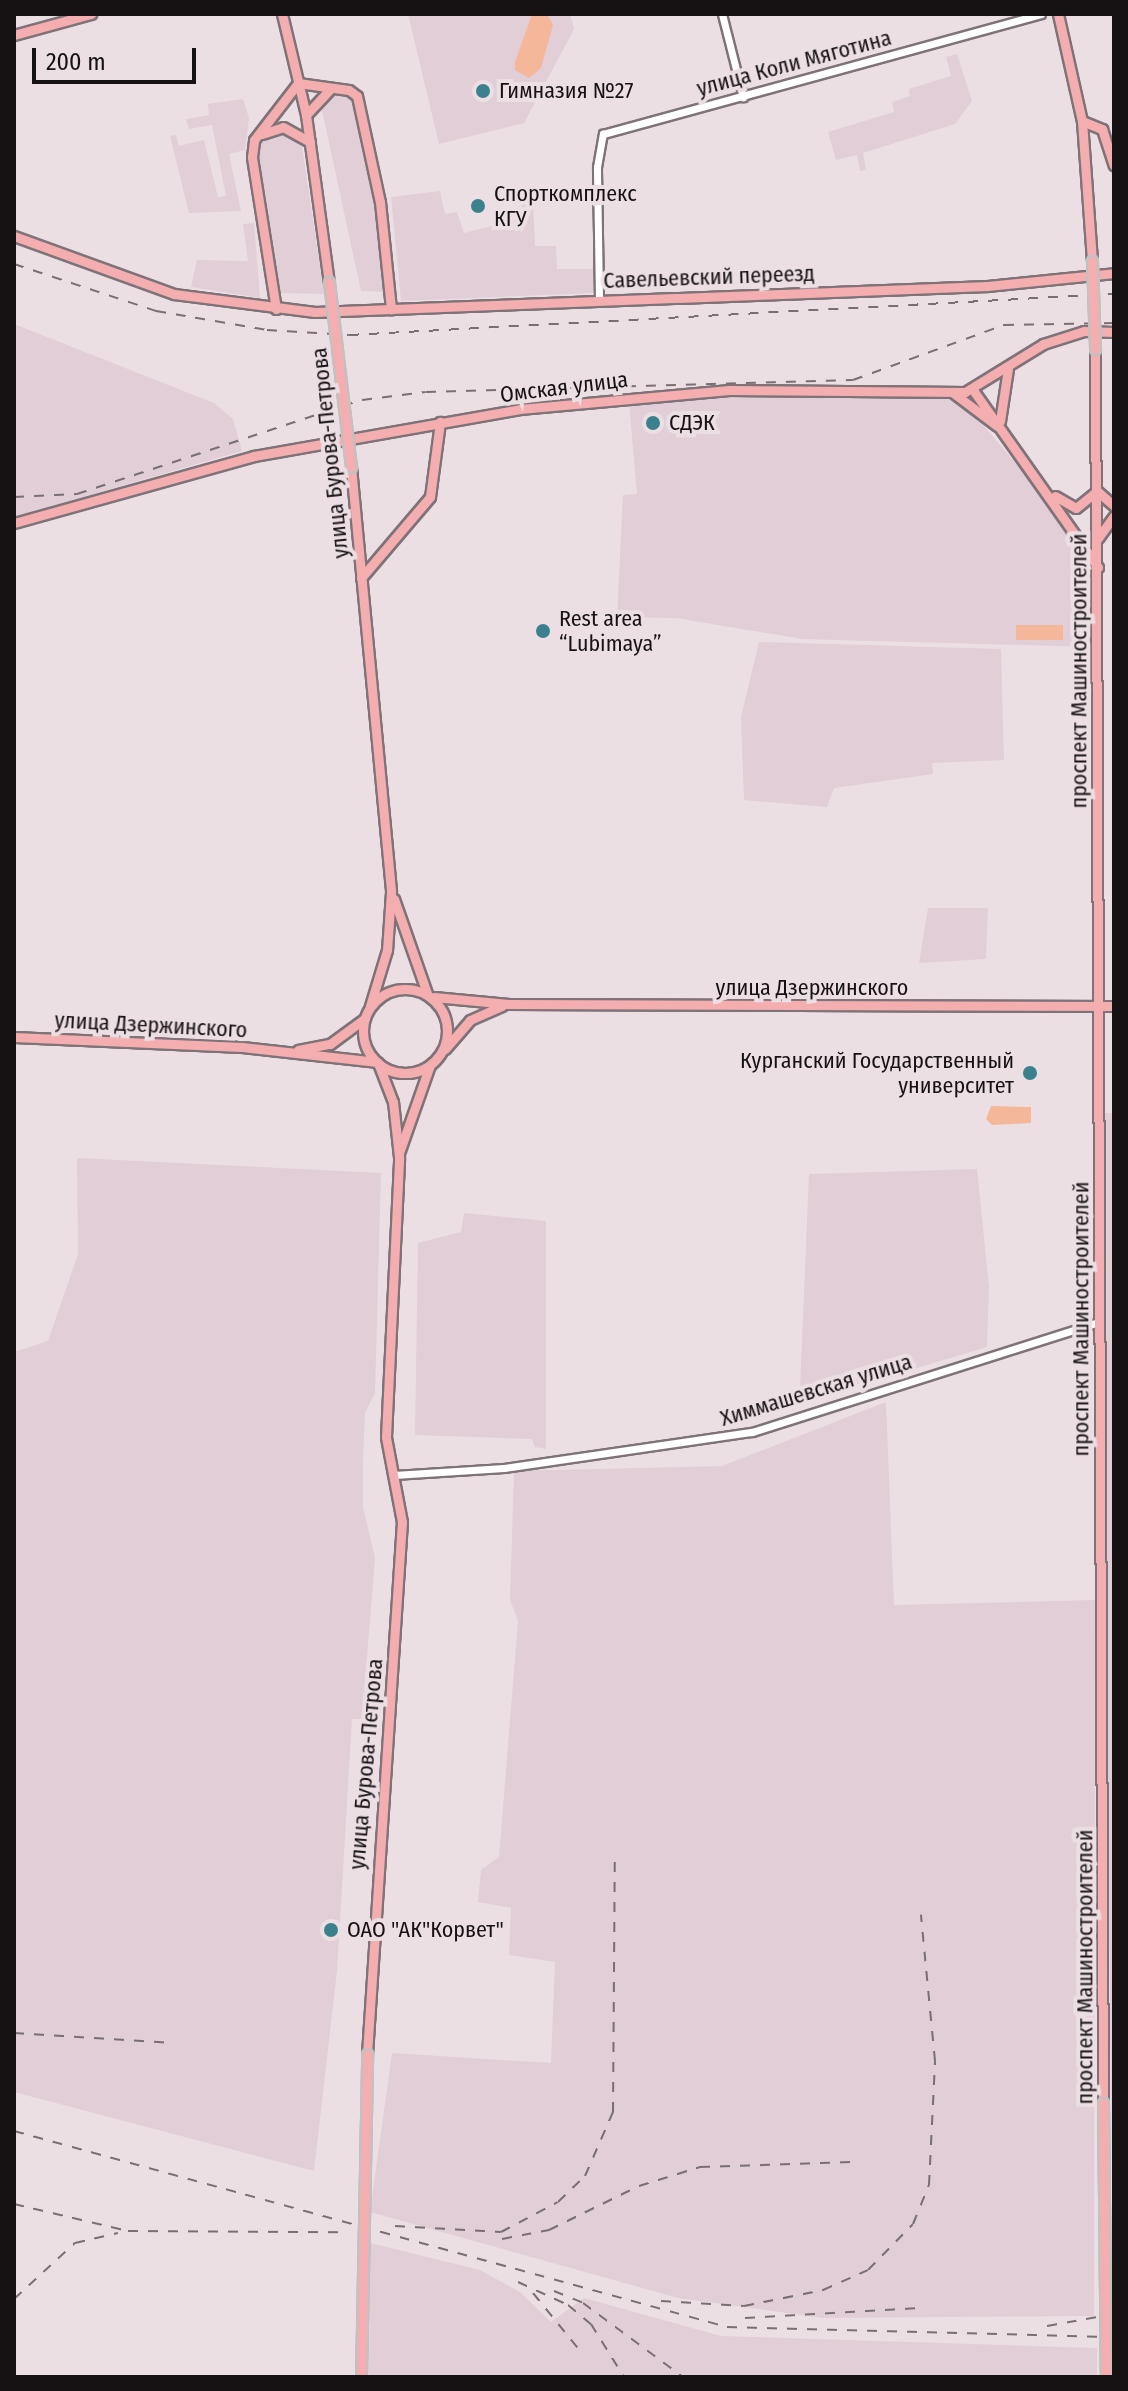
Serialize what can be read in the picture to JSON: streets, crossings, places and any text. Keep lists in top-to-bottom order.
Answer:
{
  "streets": {
    "main road": [
      "Савельевский переезд",
      "Омская улица",
      "улица Бурова-Петрова",
      "проспект Машиностроителей",
      "улица Дзержинского"
    ],
    "street": ["улица Коли Мяготина", "Химмашевская улица"]
  },
  "crossings": [
    ["улица Коли Мяготина", "Савельевский переезд"],
    ["улица Бурова-Петрова", "улица Дзержинского"],
    ["улица Бурова-Петрова", "Химмашевская улица"],
    ["проспект Машиностроителей", "улица Дзержинского"],
    ["проспект Машиностроителей", "Химмашевская улица"]
  ],
  "places": [
    "Гимназия №27",
    "Спорткомплекс КГУ",
    "СДЭК",
    "Rest area “Lubimaya”",
    "Курганский Государственный университет",
    "ОАО \"АК\"Корвет\""
  ],
  "scale_bar": "200 m"
}
